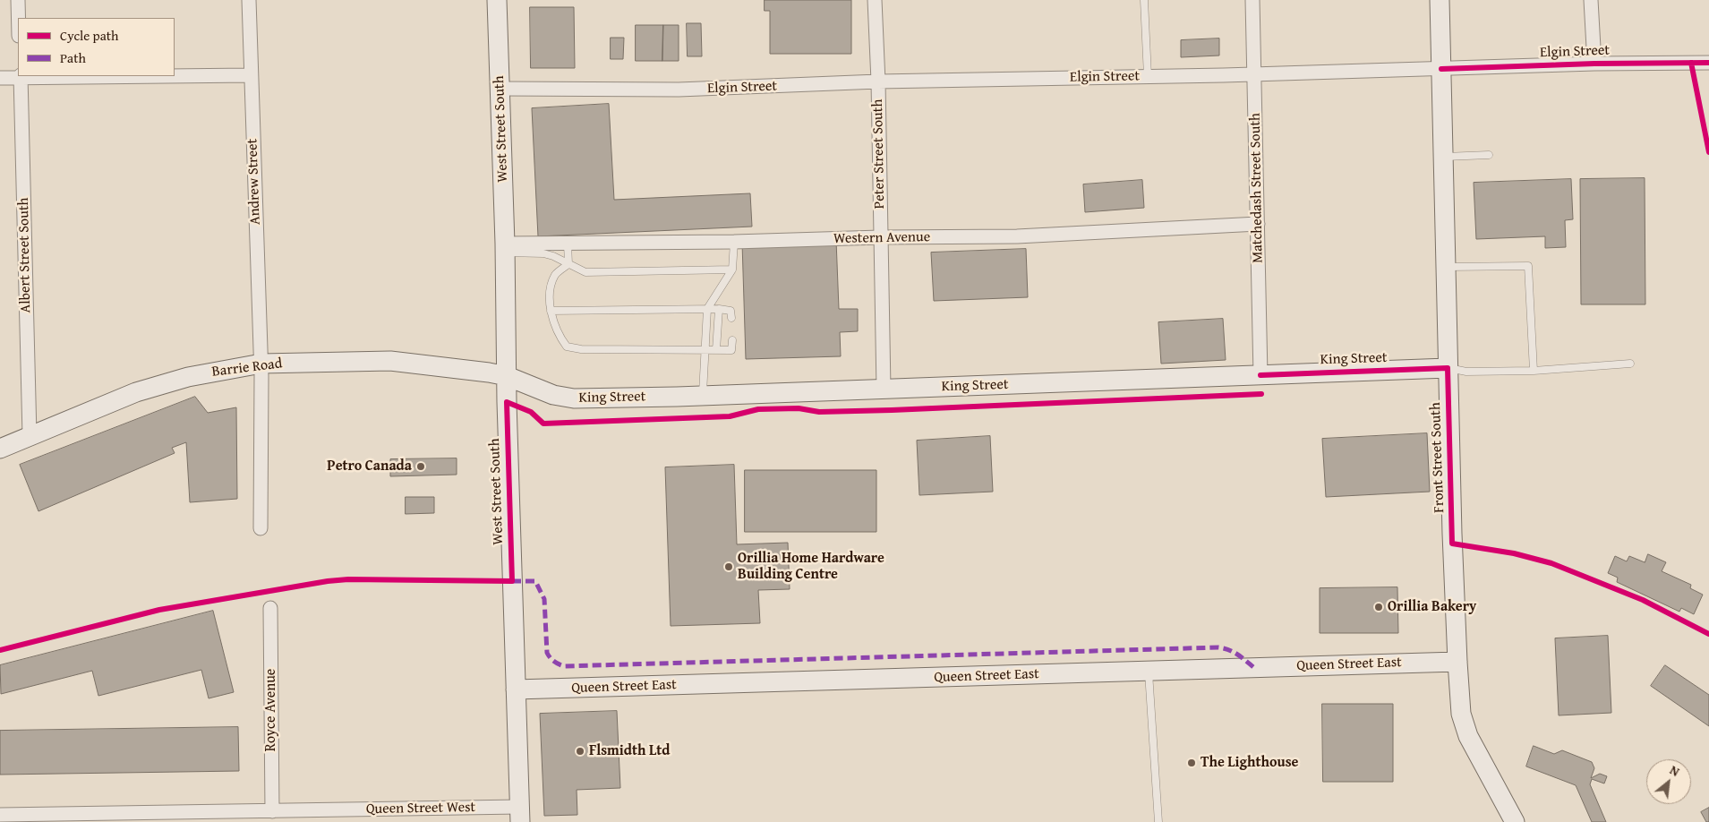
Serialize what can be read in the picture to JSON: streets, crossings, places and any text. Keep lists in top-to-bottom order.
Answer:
{
  "streets": {
    "street": [
      "Elgin Street",
      "West Street South",
      "Peter Street South",
      "Andrew Street",
      "Matchedash Street South",
      "Western Avenue",
      "Albert Street South",
      "King Street",
      "Barrie Road",
      "Front Street South",
      "Queen Street East",
      "Royce Avenue",
      "Queen Street West"
    ]
  },
  "crossings": [
    ["Elgin Street", "West Street South"],
    ["Elgin Street", "Peter Street South"],
    ["Elgin Street", "Matchedash Street South"],
    ["Elgin Street", "Front Street South"],
    ["West Street South", "Western Avenue"],
    ["West Street South", "King Street"],
    ["West Street South", "Barrie Road"],
    ["West Street South", "Queen Street East"],
    ["West Street South", "Queen Street West"],
    ["Peter Street South", "Western Avenue"],
    ["Peter Street South", "King Street"],
    ["Andrew Street", "Barrie Road"],
    ["Matchedash Street South", "Western Avenue"],
    ["Matchedash Street South", "King Street"],
    ["Albert Street South", "Barrie Road"],
    ["King Street", "Barrie Road"],
    ["King Street", "Front Street South"],
    ["Front Street South", "Queen Street East"],
    ["Royce Avenue", "Queen Street West"]
  ],
  "places": [
    "Petro Canada",
    "Orillia Home Hardware Building Centre",
    "Orillia Bakery",
    "Flsmidth Ltd",
    "The Lighthouse"
  ],
  "legend": ["Cycle path", "Path"],
  "north": "top right"
}
